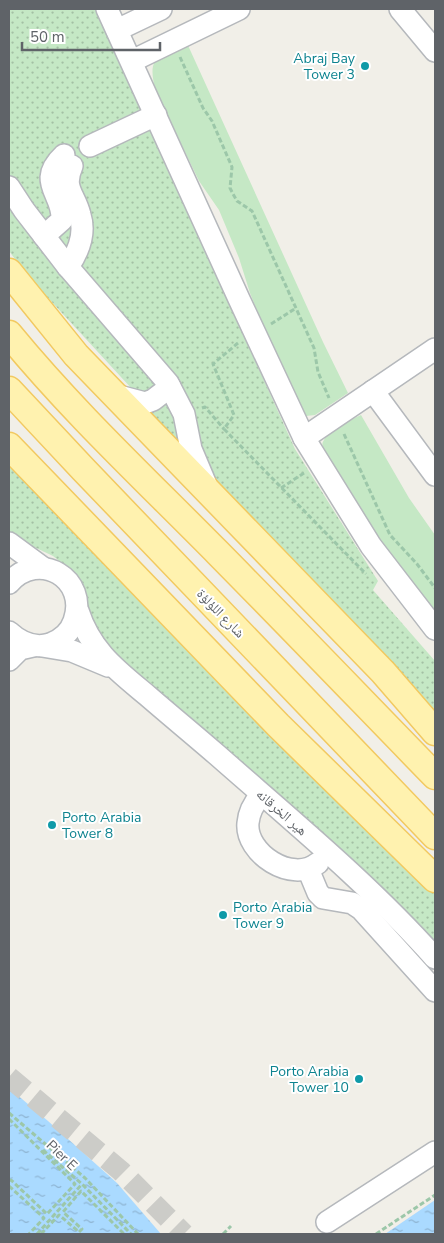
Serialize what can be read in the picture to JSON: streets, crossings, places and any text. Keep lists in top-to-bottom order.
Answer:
{
  "streets": {
    "main road": ["شارع اللؤلؤة"],
    "street": ["هير الخرقانه"],
    "path": ["Pier E"]
  },
  "places": [
    "Abraj Bay Tower 3",
    "Porto Arabia Tower 8",
    "Porto Arabia Tower 9",
    "Porto Arabia Tower 10"
  ],
  "scale_bar": "50 m"
}
